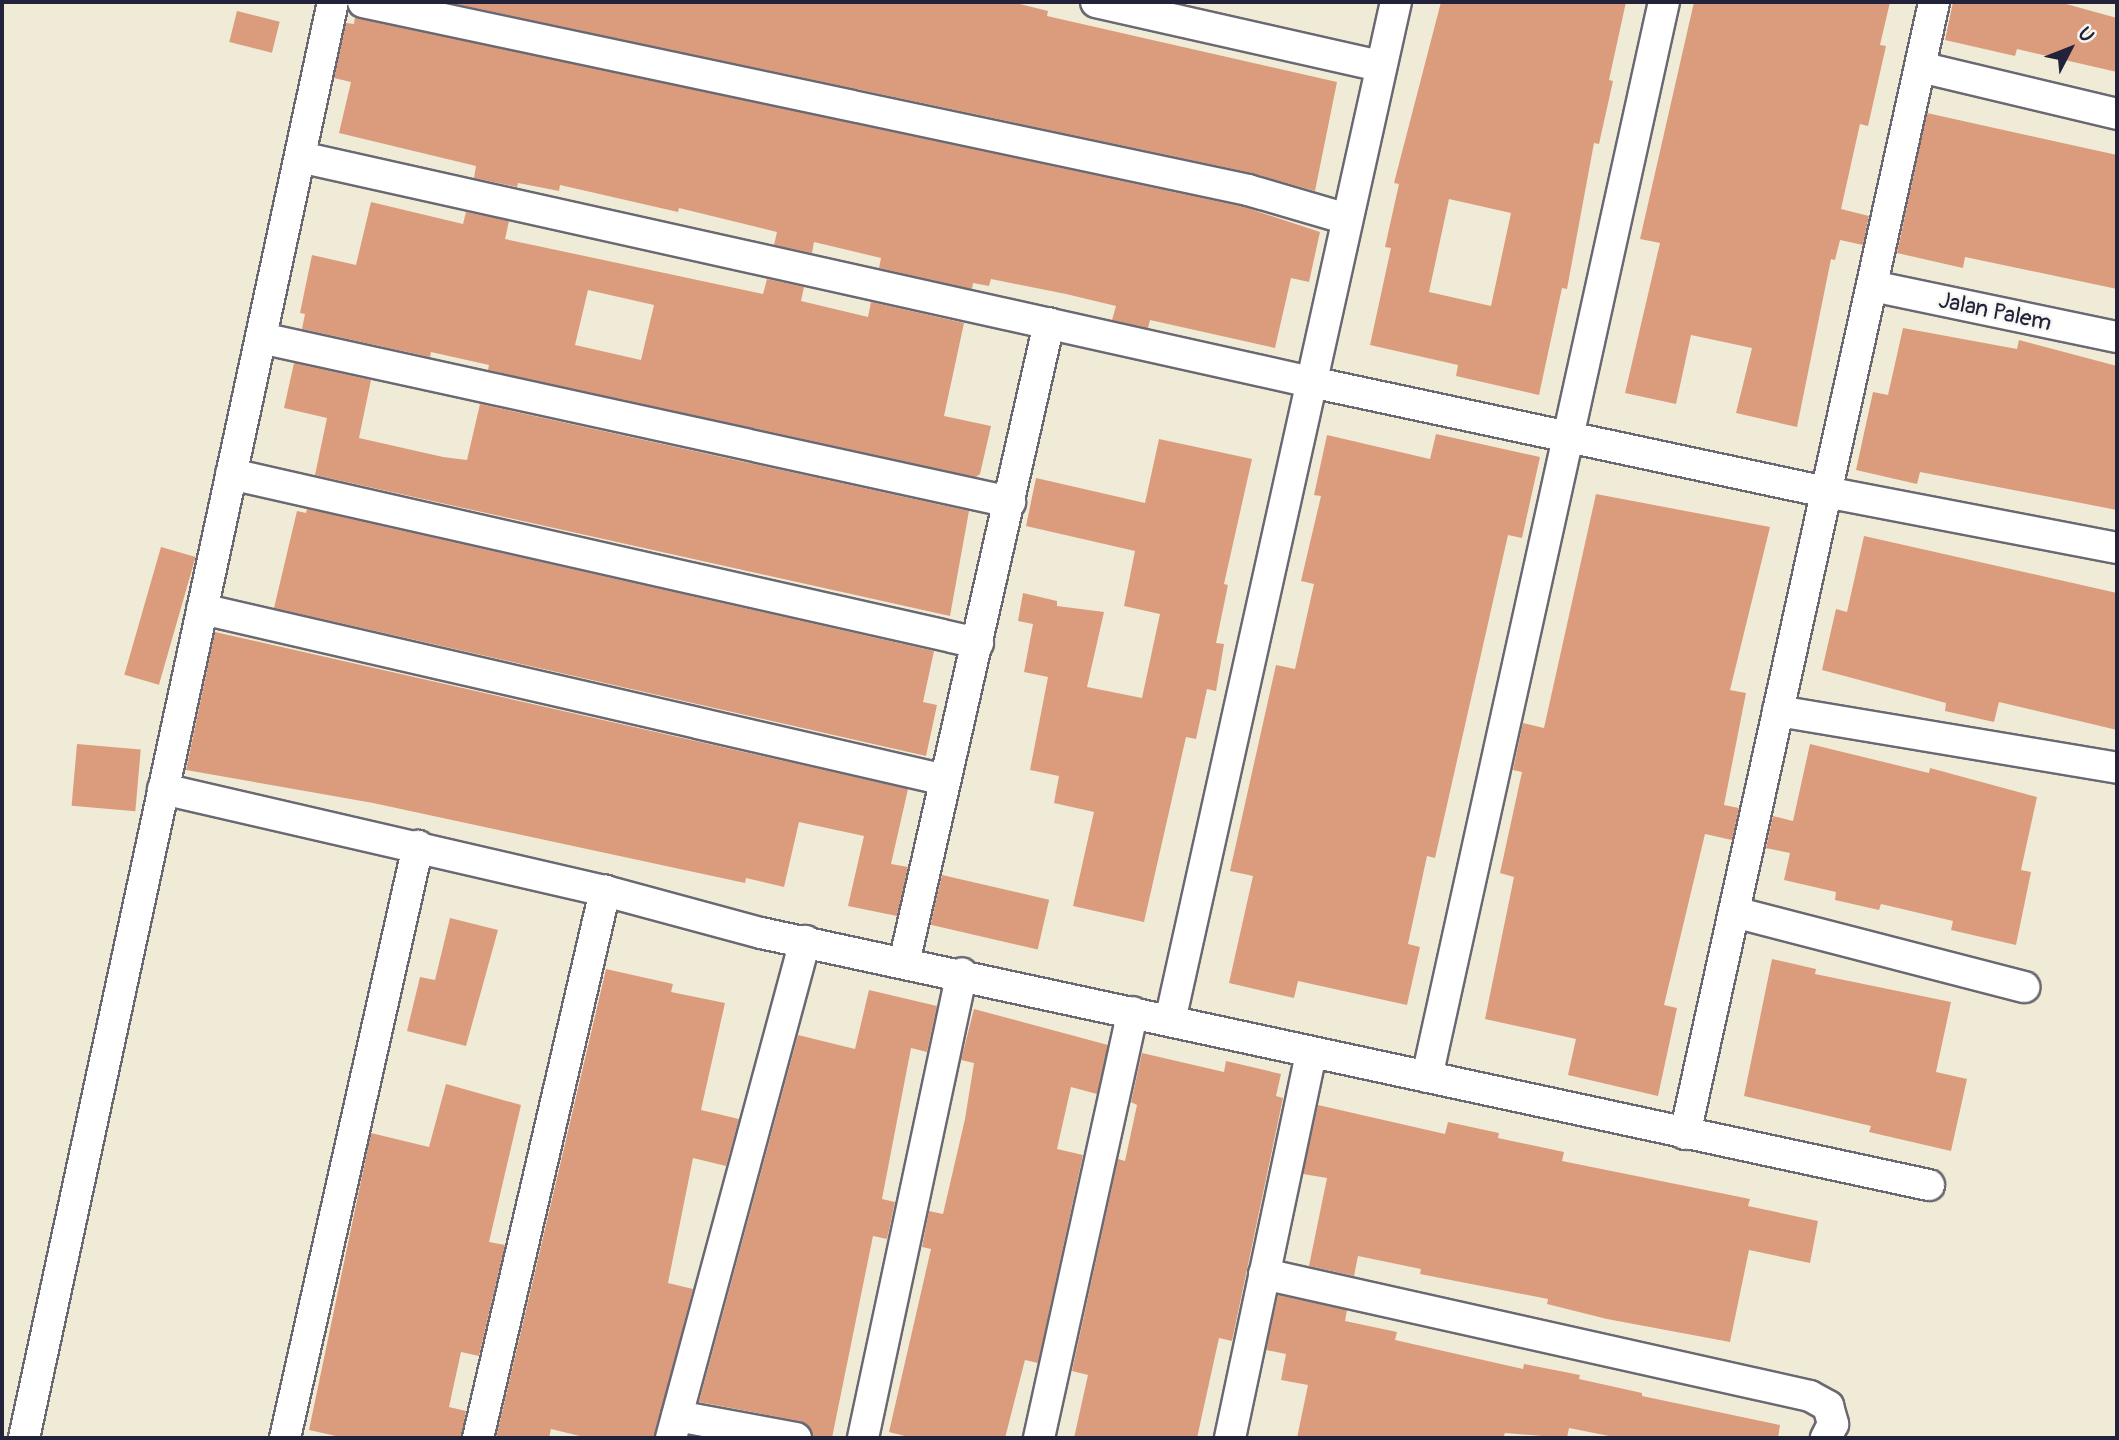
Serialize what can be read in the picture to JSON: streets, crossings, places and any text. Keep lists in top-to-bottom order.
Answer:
{
  "streets": {
    "street": ["Jalan Palem"]
  },
  "north": "top right"
}
